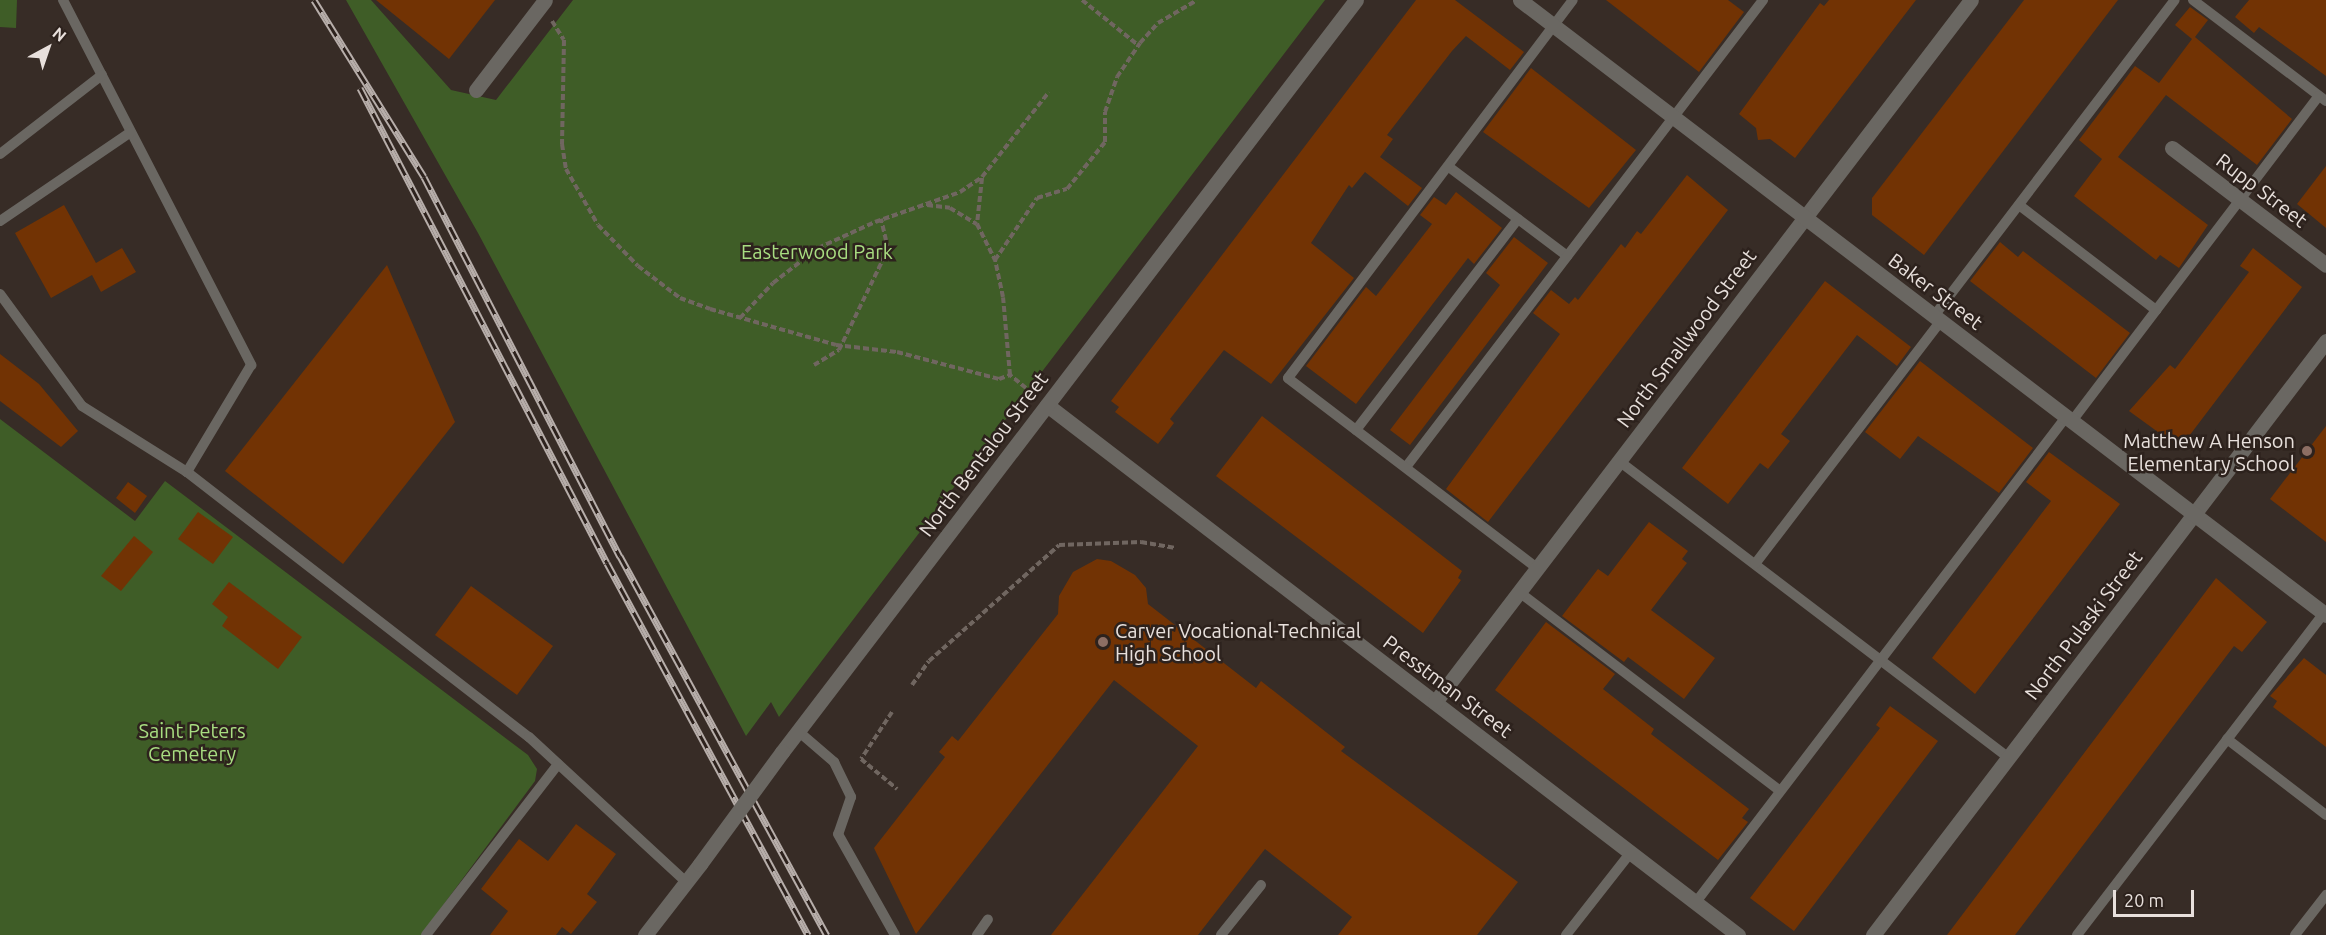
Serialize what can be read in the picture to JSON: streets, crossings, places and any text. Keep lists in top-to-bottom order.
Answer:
{
  "streets": {
    "street": [
      "Rupp Street",
      "Baker Street",
      "North Smallwood Street",
      "North Bentalou Street",
      "North Pulaski Street",
      "Presstman Street"
    ]
  },
  "crossings": [
    ["Baker Street", "North Smallwood Street"],
    ["Baker Street", "North Pulaski Street"],
    ["North Smallwood Street", "Presstman Street"],
    ["North Bentalou Street", "Presstman Street"]
  ],
  "parks": ["Easterwood Park", "Saint Peters Cemetery"],
  "places": ["Matthew A Henson Elementary School", "Carver Vocational-Technical High School"],
  "scale_bar": "20 m",
  "north": "top right"
}
